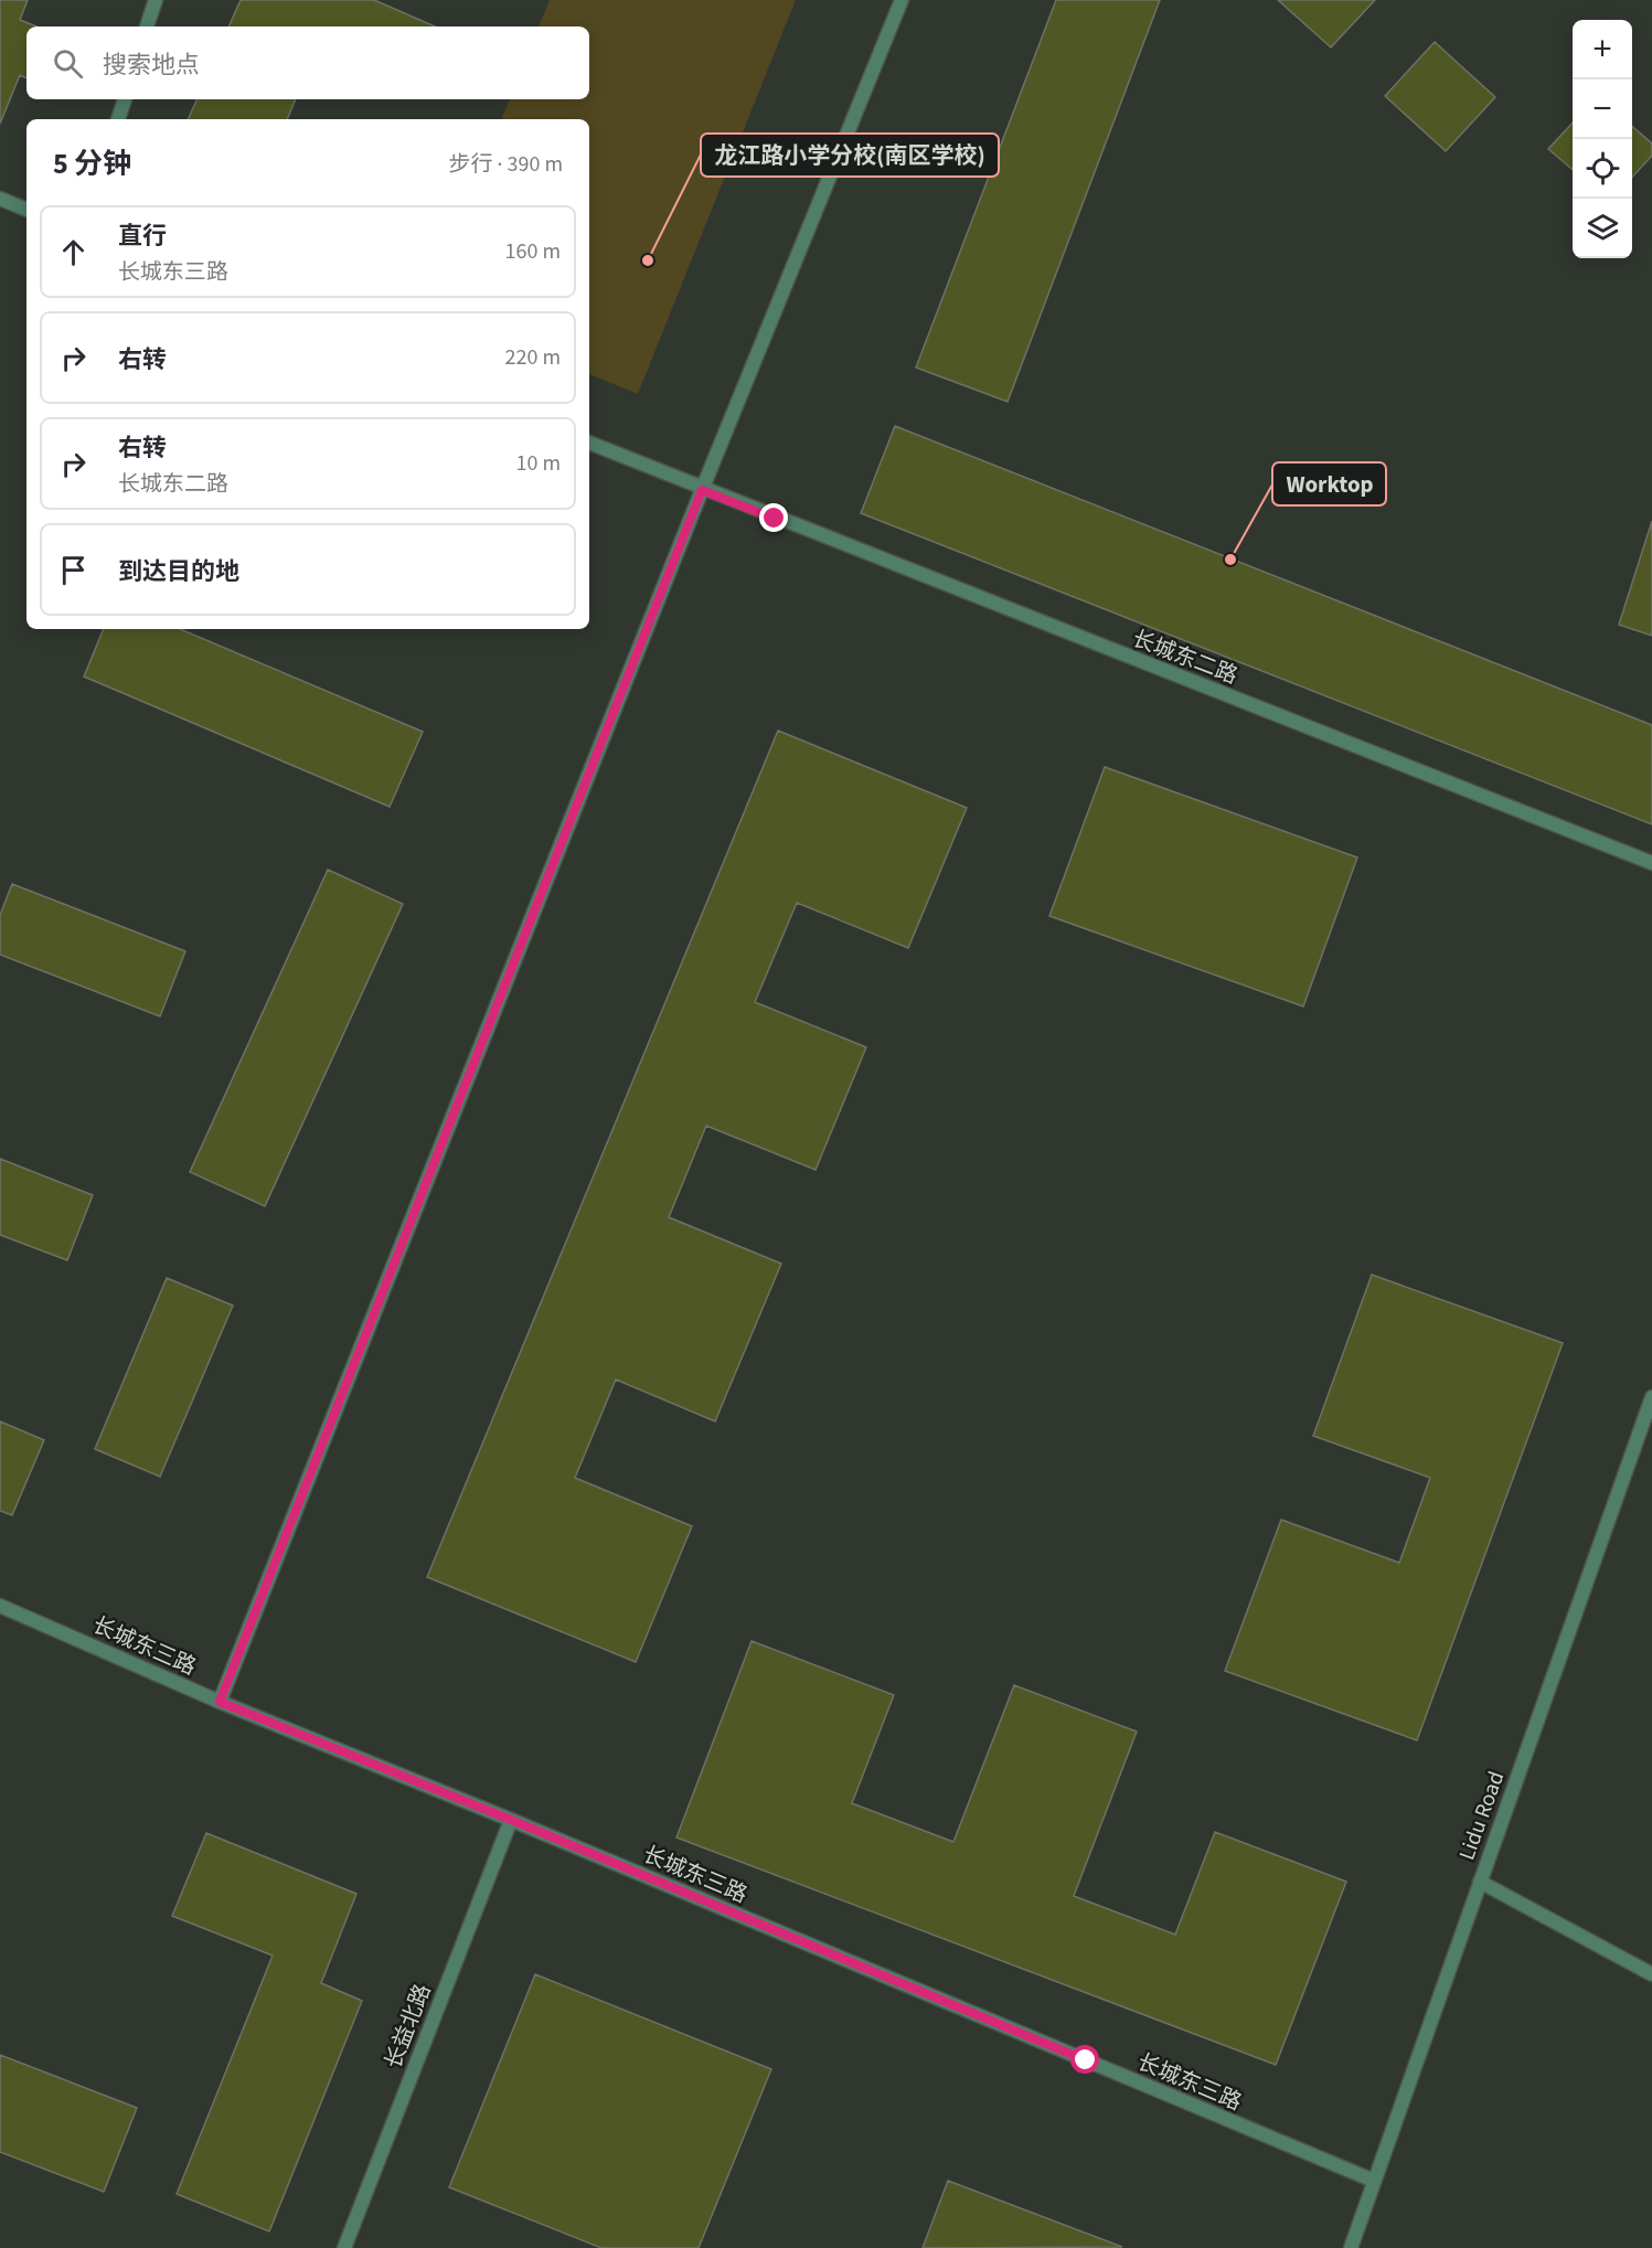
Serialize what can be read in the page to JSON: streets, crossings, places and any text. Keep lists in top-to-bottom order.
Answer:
{
  "streets": {
    "street": [
      "长城东二路",
      "长城东三路",
      "Lidu Road",
      "长益北路"
    ]
  },
  "crossings": [
    ["长城东三路", "Lidu Road"],
    ["长城东三路", "长益北路"]
  ],
  "places": ["龙江路小学分校(南区学校)", "Worktop"],
  "page": {
    "map_buttons": ["+", "−"],
    "search": "搜索地点",
    "heading": ["5 分钟", "步行 · 390 m"],
    "list": [
      ["直行", "长城东三路", "160 m"],
      ["右转", "220 m"],
      ["右转", "长城东二路", "10 m"],
      "到达目的地"
    ]
  }
}
